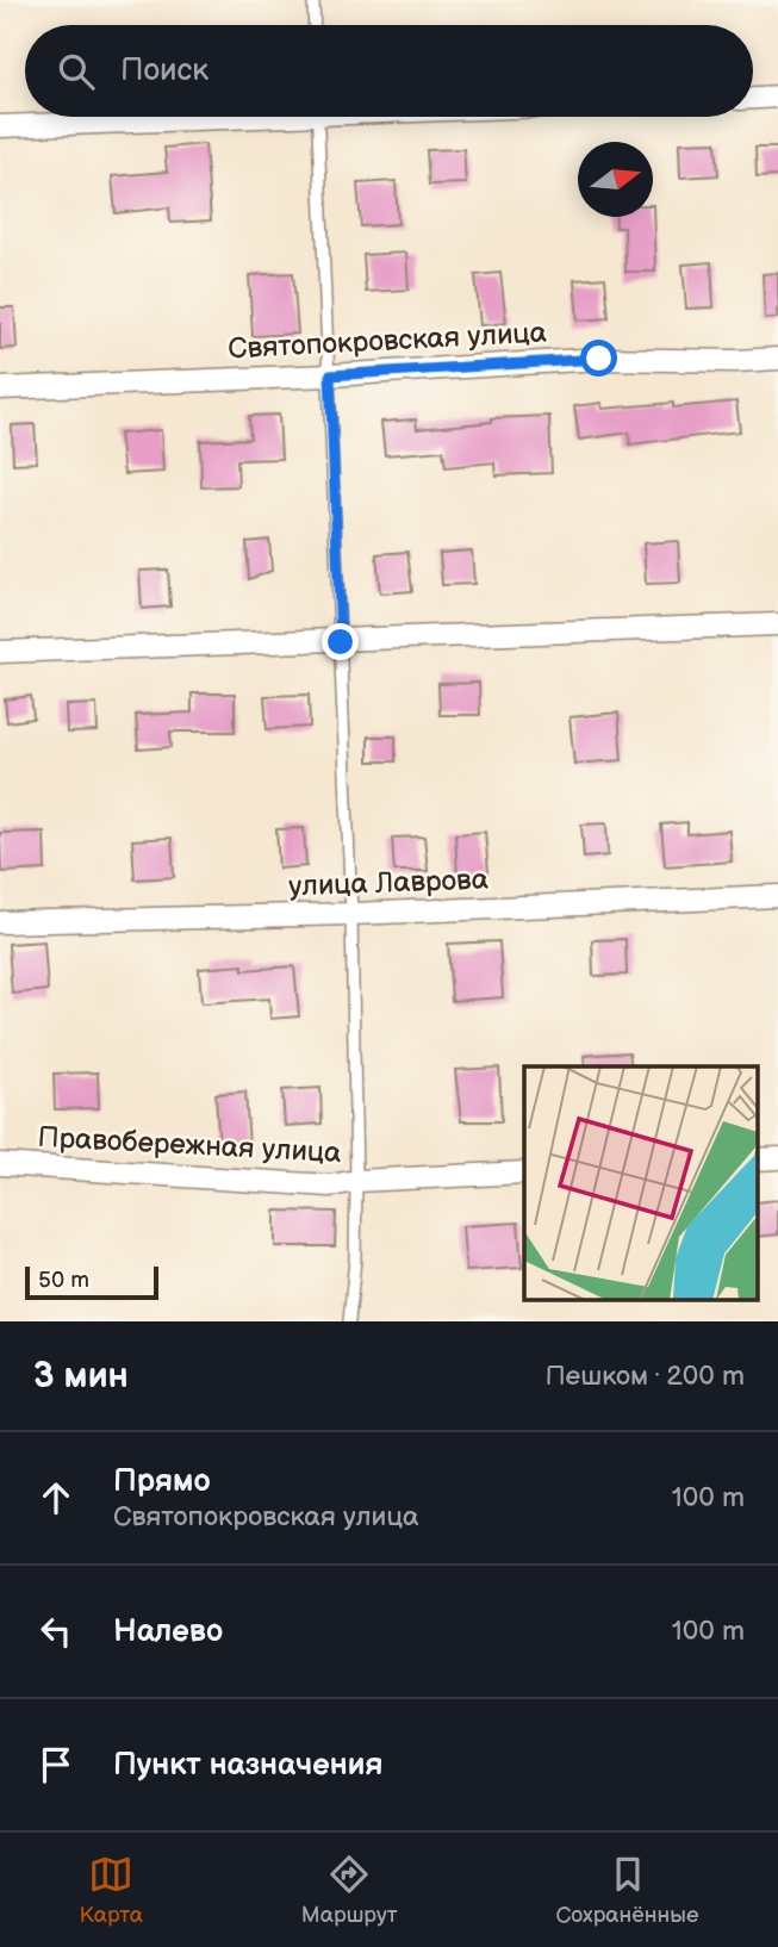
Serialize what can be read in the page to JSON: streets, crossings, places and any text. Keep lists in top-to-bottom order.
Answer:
{
  "streets": {
    "street": ["Святопокровская улица", "улица Лаврова", "Правобережная улица"]
  },
  "scale_bar": "50 m",
  "north": "right",
  "page": {
    "search": "Поиск",
    "scale": "50 m",
    "heading": ["3 мин", "Пешком · 200 m"],
    "list": [
      ["Прямо", "Святопокровская улица", "100 m"],
      ["Налево", "100 m"],
      "Пункт назначения"
    ],
    "nav": ["Карта", "Маршрут", "Сохранённые"]
  }
}
